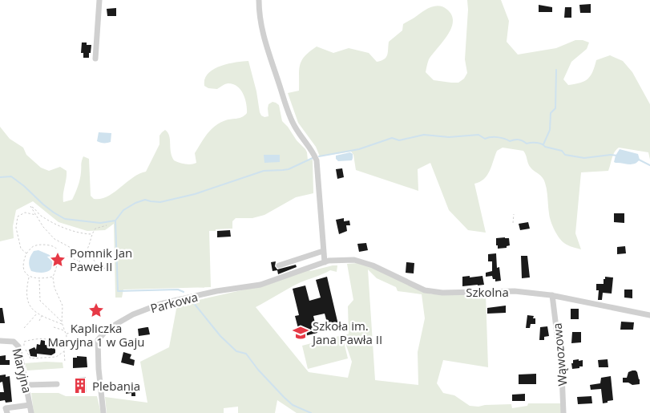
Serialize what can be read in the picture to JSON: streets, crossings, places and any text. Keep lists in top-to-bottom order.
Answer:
{
  "streets": {
    "street": [
      "Szkolna",
      "Parkowa",
      "Wąwozowa",
      "Maryjna"
    ]
  },
  "crossings": [
    ["Szkolna", "Parkowa"],
    ["Szkolna", "Wąwozowa"]
  ],
  "places": {
    "place": ["Pomnik Jan Paweł II", "Kapliczka Maryjna 1 w Gaju"],
    "school or university": ["Szkoła im. Jana Pawła II"],
    "building": ["Plebania"]
  }
}
